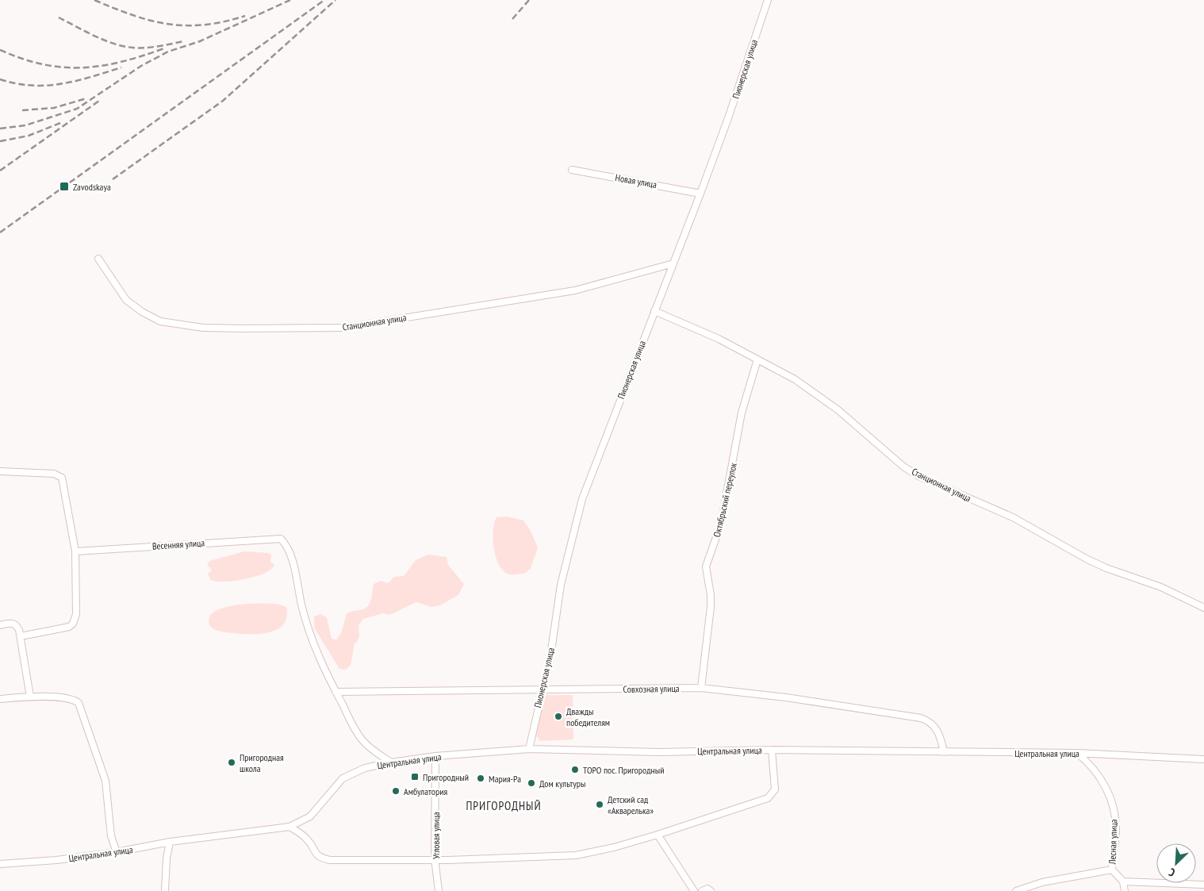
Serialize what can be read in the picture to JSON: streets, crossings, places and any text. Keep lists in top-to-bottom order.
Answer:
{
  "streets": {
    "street": [
      "Пионерская улица",
      "Новая улица",
      "Станционная улица",
      "Октябрьский переулок",
      "Весенняя улица",
      "Совхозная улица",
      "Центральная улица",
      "Угловая улица",
      "Лесная улица"
    ]
  },
  "crossings": [
    ["Пионерская улица", "Новая улица"],
    ["Пионерская улица", "Станционная улица"],
    ["Пионерская улица", "Совхозная улица"],
    ["Пионерская улица", "Центральная улица"],
    ["Станционная улица", "Октябрьский переулок"],
    ["Октябрьский переулок", "Совхозная улица"],
    ["Весенняя улица", "Совхозная улица"],
    ["Совхозная улица", "Центральная улица"],
    ["Центральная улица", "Угловая улица"],
    ["Центральная улица", "Лесная улица"]
  ],
  "districts": ["ПРИГОРОДНЫЙ"],
  "places": {
    "transit": ["Zavodskaya", "Пригородный"],
    "other": [
      "Дважды победителям",
      "Пригородная школа",
      "ТОРО пос. Пригородный",
      "Мария-Ра",
      "Дом культуры",
      "Амбулатория",
      "Детский сад «Акварелька»"
    ]
  },
  "north": "bottom left"
}
